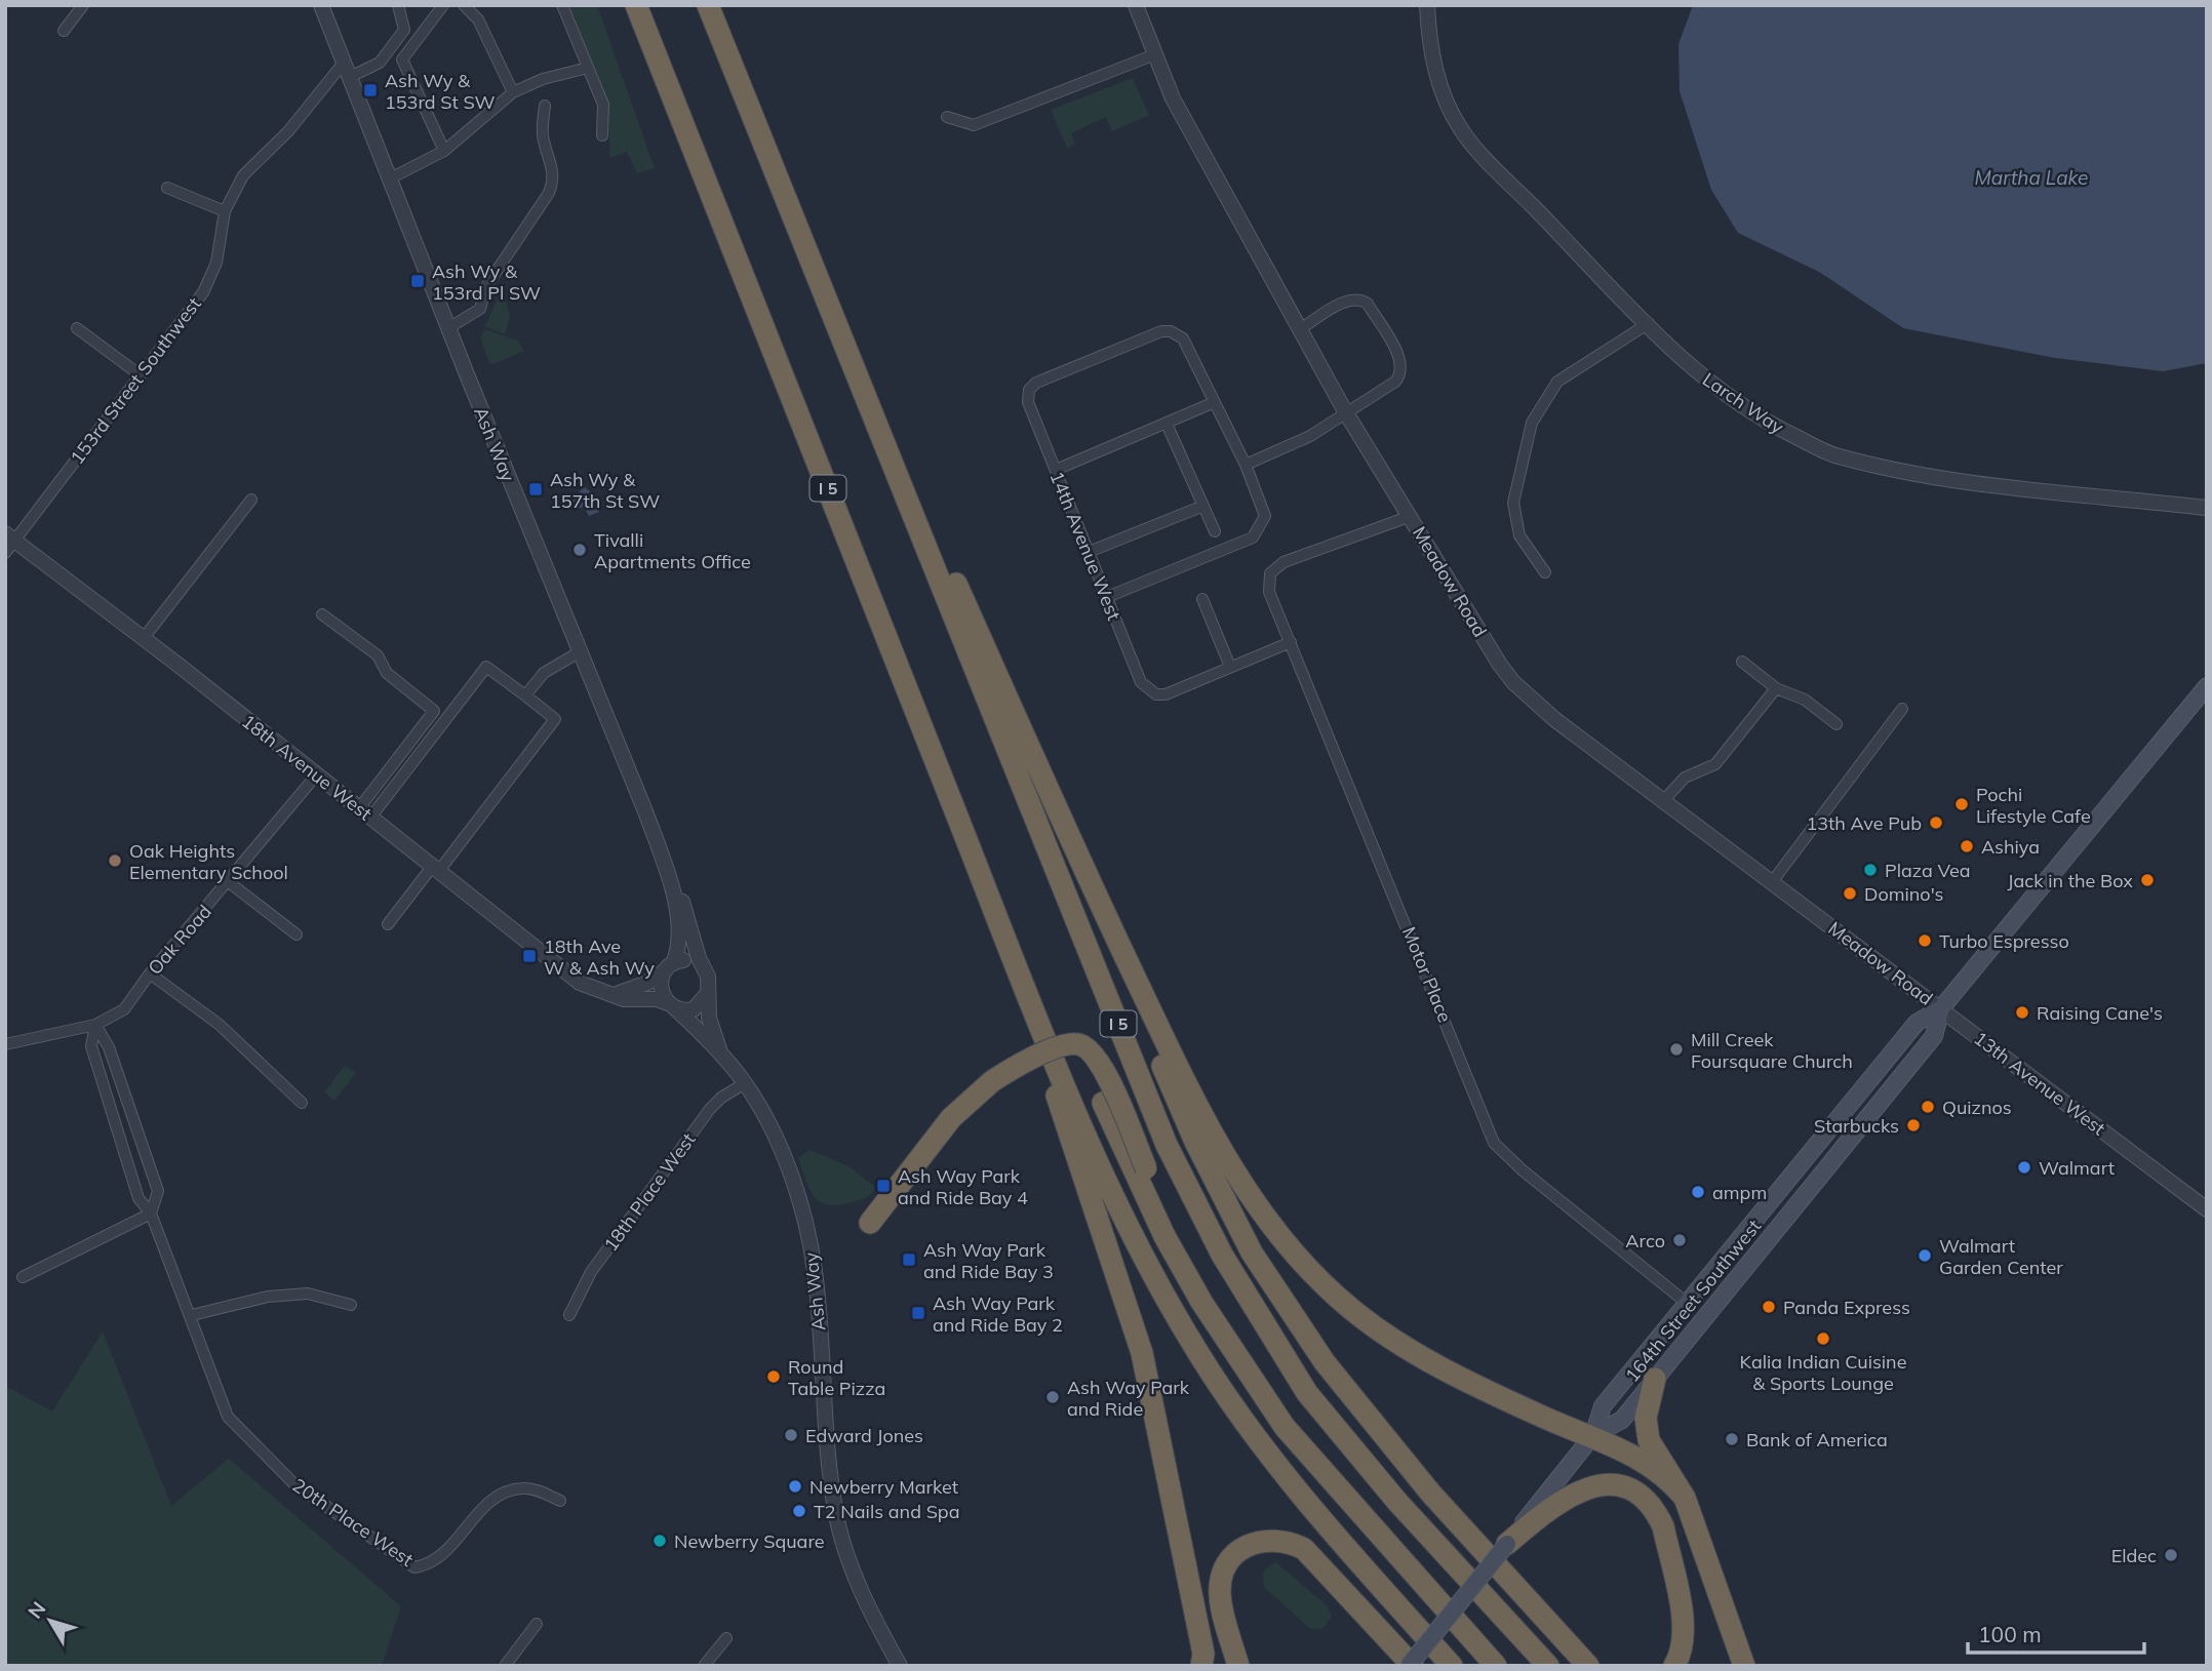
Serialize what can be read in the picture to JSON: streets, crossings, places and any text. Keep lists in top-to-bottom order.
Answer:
{
  "streets": {
    "highway": ["I 5"],
    "main road": ["164th Street Southwest"],
    "street": [
      "153rd Street Southwest",
      "Larch Way",
      "Ash Way",
      "14th Avenue West",
      "Meadow Road",
      "18th Avenue West",
      "Oak Road",
      "Motor Place",
      "13th Avenue West",
      "18th Place West",
      "20th Place West"
    ]
  },
  "crossings": [
    ["153rd Street Southwest", "Ash Way"],
    ["153rd Street Southwest", "18th Avenue West"],
    ["Ash Way", "18th Avenue West"],
    ["Ash Way", "18th Place West"],
    ["Meadow Road", "Motor Place"],
    ["Meadow Road", "13th Avenue West"],
    ["Meadow Road", "164th Street Southwest"],
    ["18th Avenue West", "Oak Road"],
    ["Oak Road", "20th Place West"],
    ["Motor Place", "164th Street Southwest"],
    ["13th Avenue West", "164th Street Southwest"]
  ],
  "water": ["Martha Lake"],
  "places": {
    "transit": [
      "Ash Wy & 153rd St SW",
      "Ash Wy & 153rd Pl SW",
      "Ash Wy & 157th St SW",
      "18th Ave W & Ash Wy",
      "Ash Way Park and Ride Bay 4",
      "Ash Way Park and Ride Bay 3",
      "Ash Way Park and Ride Bay 2"
    ],
    "other": [
      "Tivalli Apartments Office",
      "Pochi Lifestyle Cafe",
      "13th Ave Pub",
      "Ashiya",
      "Oak Heights Elementary School",
      "Plaza Vea",
      "Jack in the Box",
      "Domino's",
      "Turbo Espresso",
      "Raising Cane's",
      "Mill Creek Foursquare Church",
      "Quiznos",
      "Starbucks",
      "Walmart",
      "ampm",
      "Arco",
      "Walmart Garden Center",
      "Panda Express",
      "Kalia Indian Cuisine & Sports Lounge",
      "Round Table Pizza",
      "Ash Way Park and Ride",
      "Edward Jones",
      "Bank of America",
      "Newberry Market",
      "T2 Nails and Spa",
      "Newberry Square",
      "Eldec"
    ]
  },
  "scale_bar": "100 m",
  "north": "top left"
}
